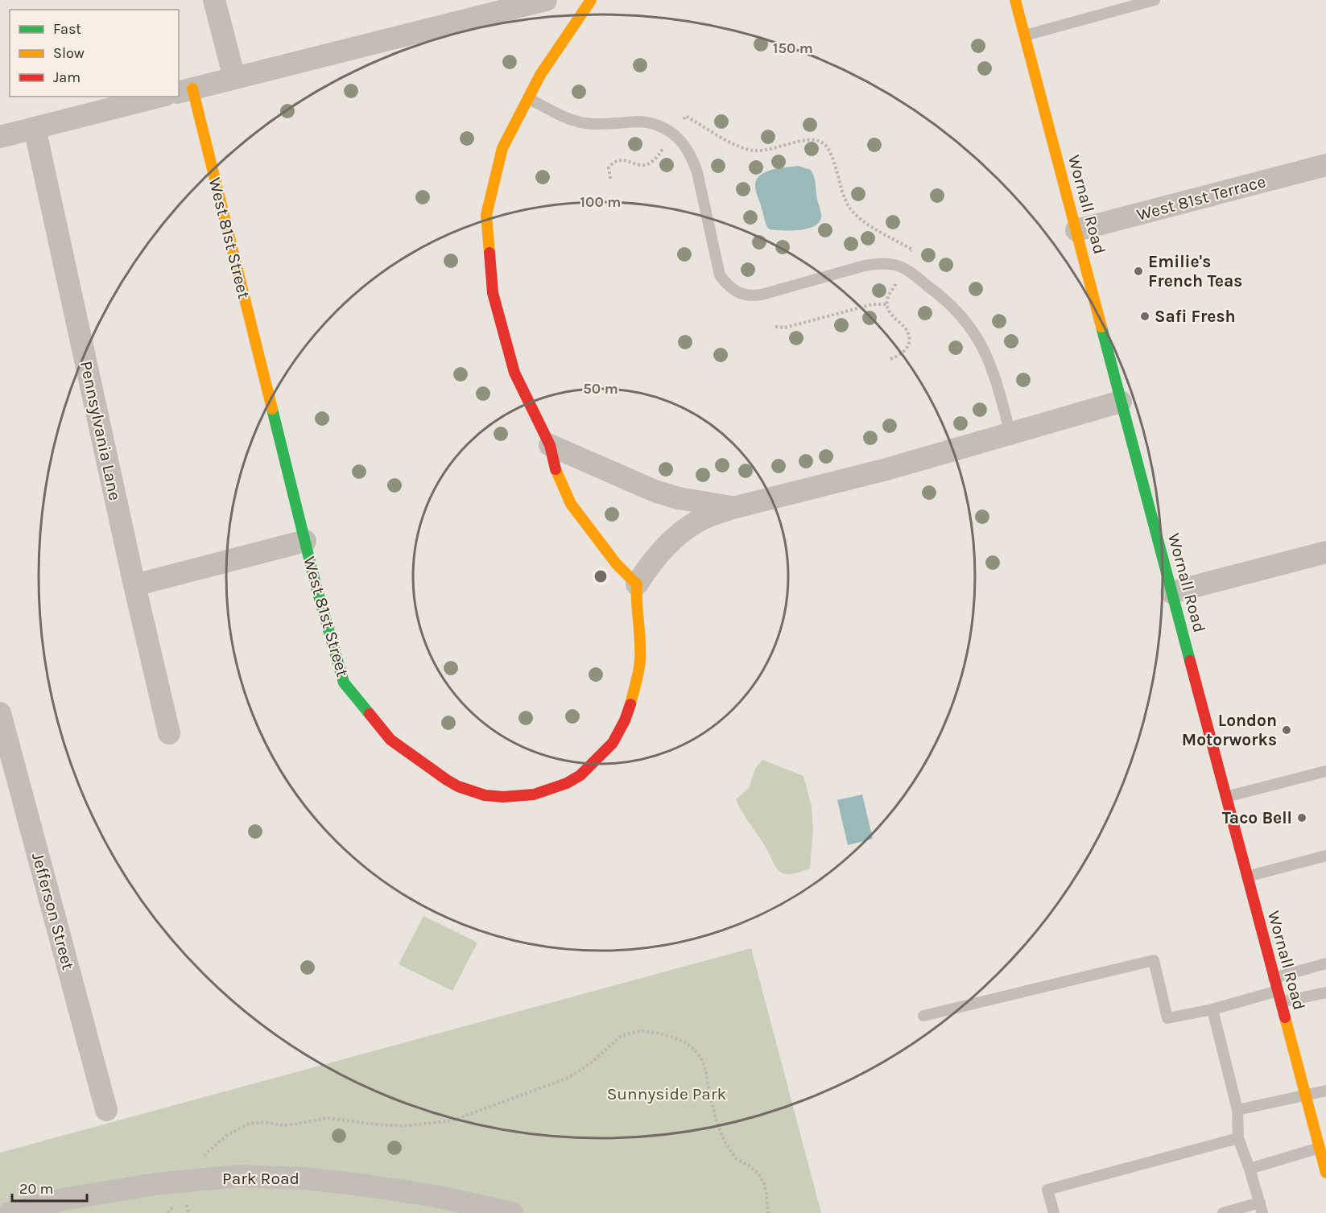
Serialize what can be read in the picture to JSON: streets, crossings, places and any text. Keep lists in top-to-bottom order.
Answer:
{
  "streets": {
    "street": [
      "West 81st Terrace",
      "Wornall Road",
      "West 81st Street",
      "Pennsylvania Lane",
      "Jefferson Street",
      "Park Road"
    ]
  },
  "crossings": [
    ["West 81st Terrace", "Wornall Road"]
  ],
  "parks": ["Sunnyside Park"],
  "places": [
    "Emilie's French Teas",
    "Safi Fresh",
    "London Motorworks",
    "Taco Bell"
  ],
  "legend": ["Fast", "Slow", "Jam"],
  "scale_bar": "20 m",
  "rings": ["150 m", "100 m", "50 m"]
}
